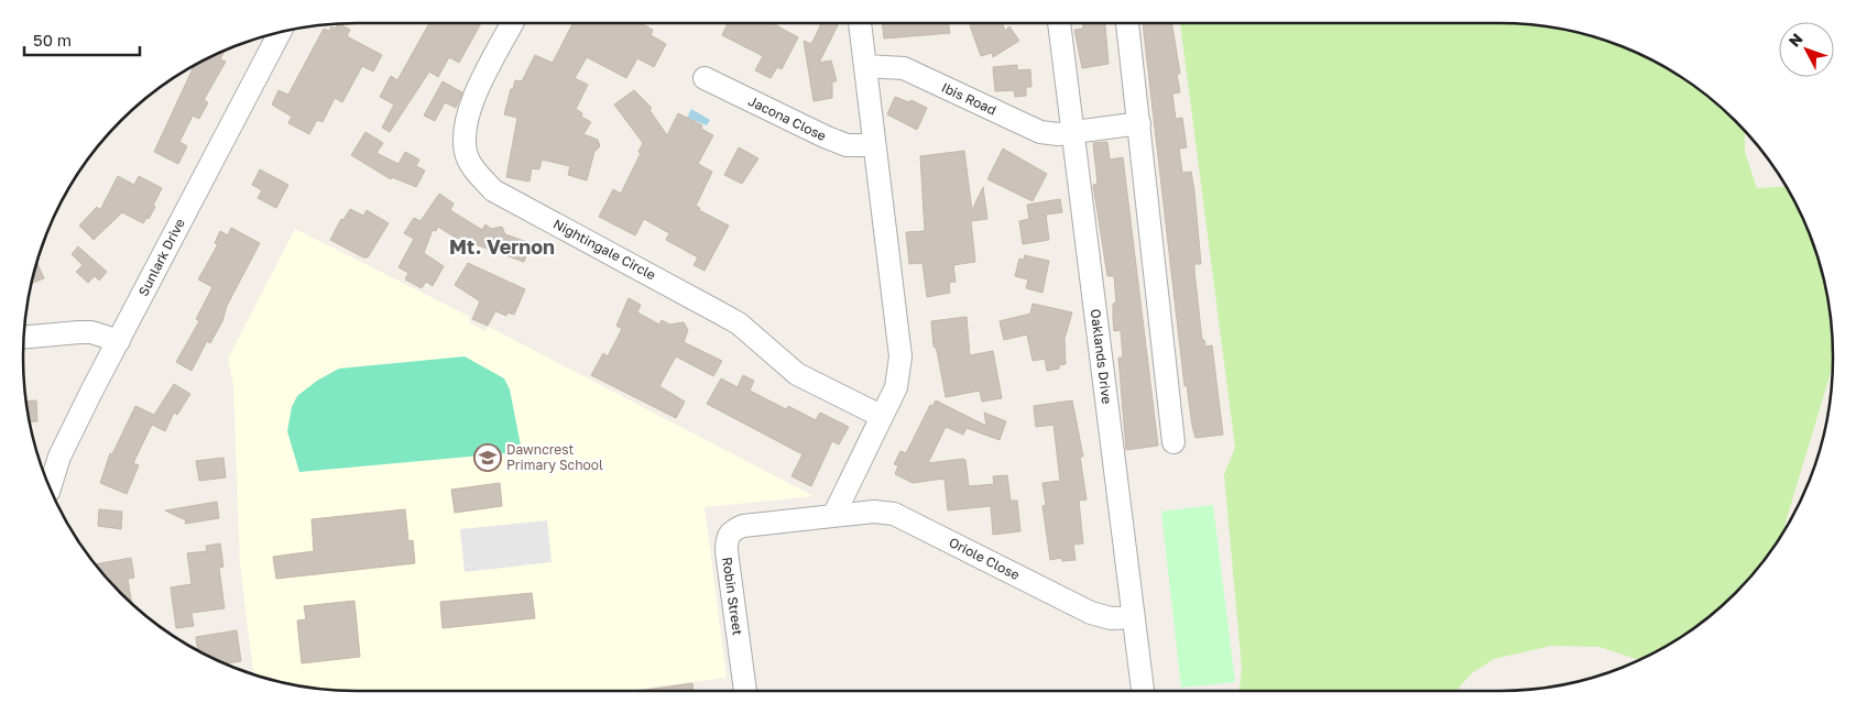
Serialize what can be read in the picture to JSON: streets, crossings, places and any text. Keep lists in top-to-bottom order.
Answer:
{
  "streets": {
    "street": [
      "Ibis Road",
      "Jacona Close",
      "Nightingale Circle",
      "Sunlark Drive",
      "Oaklands Drive",
      "Oriole Close",
      "Robin Street"
    ]
  },
  "crossings": [
    ["Ibis Road", "Oaklands Drive"],
    ["Oaklands Drive", "Oriole Close"],
    ["Oriole Close", "Robin Street"]
  ],
  "districts": ["Mt. Vernon"],
  "places": {
    "school or university": ["Dawncrest Primary School"]
  },
  "scale_bar": "50 m",
  "north": "top left"
}
